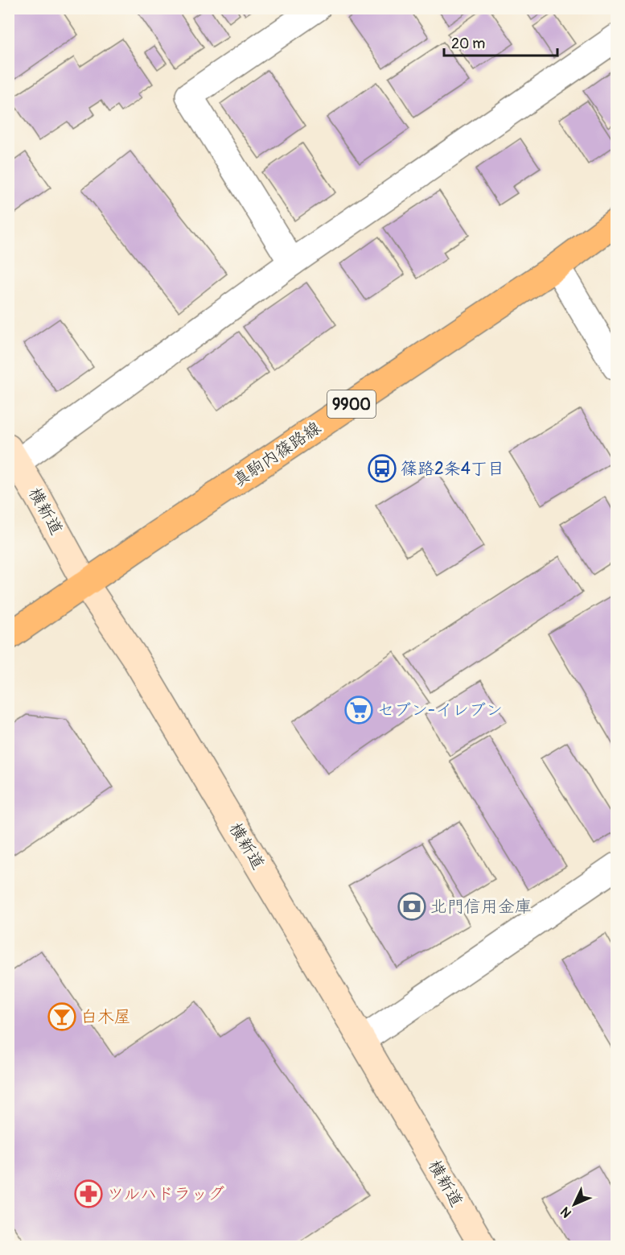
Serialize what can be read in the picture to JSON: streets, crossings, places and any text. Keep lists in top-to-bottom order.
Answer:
{
  "streets": {
    "main road": ["9900", "真駒内篠路線"],
    "street": ["横新道"]
  },
  "crossings": [
    ["真駒内篠路線", "横新道"]
  ],
  "places": {
    "bus stop": ["篠路2条4丁目"],
    "supermarket": ["セブン-イレブン"],
    "bank": ["北門信用金庫"],
    "bar": ["白木屋"],
    "pharmacy": ["ツルハドラッグ"]
  },
  "scale_bar": "20 m",
  "north": "bottom left"
}
